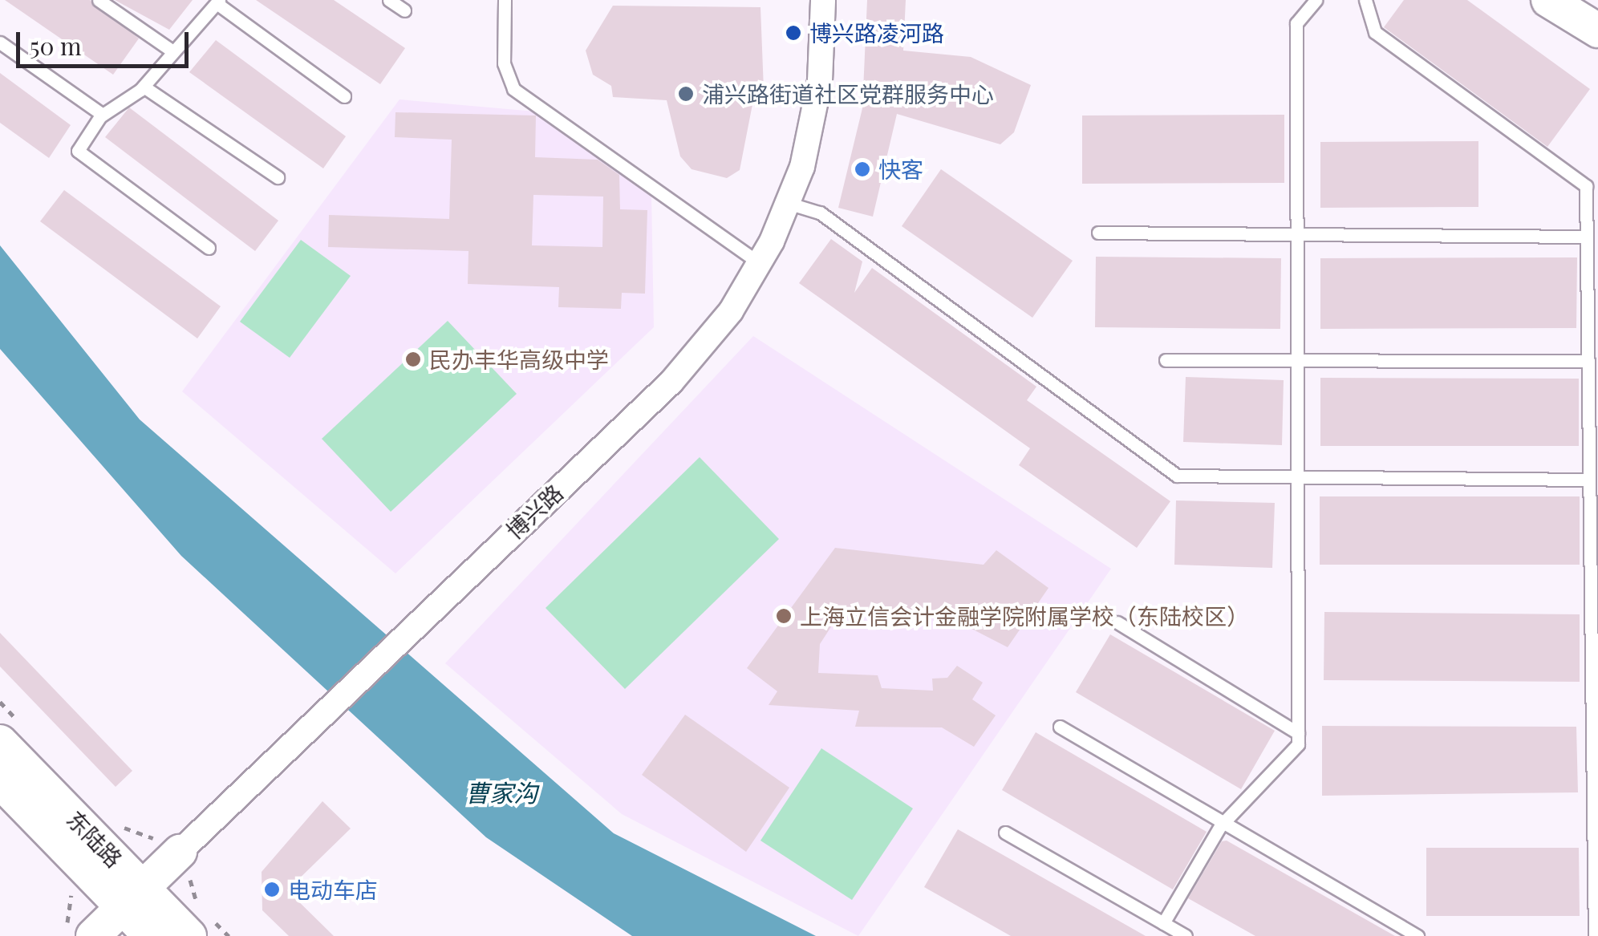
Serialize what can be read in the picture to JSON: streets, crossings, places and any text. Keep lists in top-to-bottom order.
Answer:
{
  "streets": {
    "main road": ["博兴路", "东陆路"]
  },
  "crossings": [
    ["博兴路", "东陆路"]
  ],
  "water": ["曹家沟"],
  "places": [
    "博兴路凌河路",
    "浦兴路街道社区党群服务中心",
    "快客",
    "民办丰华高级中学",
    "上海立信会计金融学院附属学校（东陆校区）",
    "电动车店"
  ],
  "scale_bar": "50 m"
}
